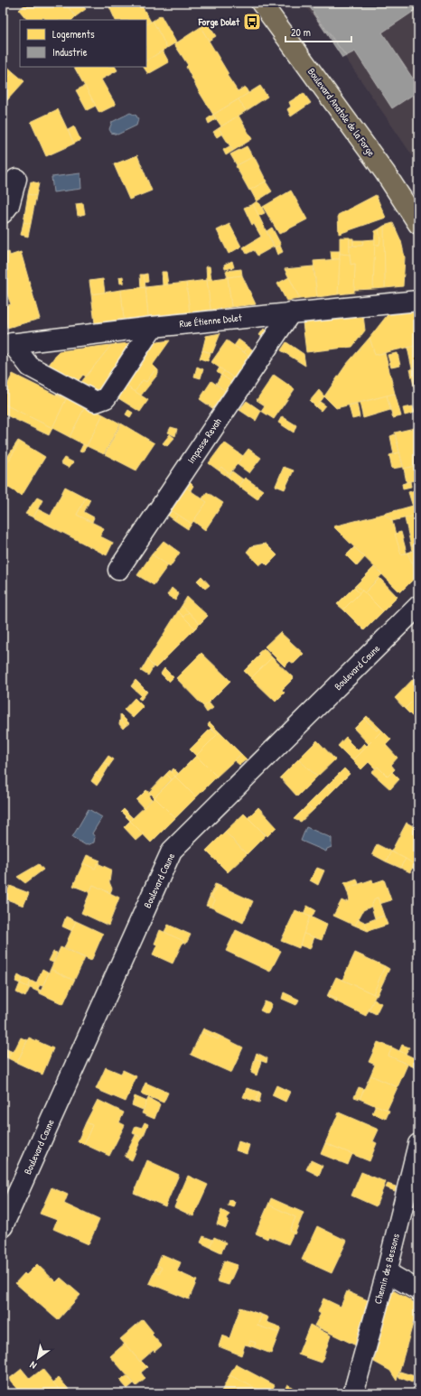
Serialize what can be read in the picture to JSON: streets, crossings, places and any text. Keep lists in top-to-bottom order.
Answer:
{
  "streets": {
    "main road": ["Boulevard Anatole de la Forge"],
    "street": [
      "Rue Étienne Dolet",
      "Impasse Revah",
      "Boulevard Caune",
      "Chemin des Bessons"
    ]
  },
  "crossings": [
    ["Rue Étienne Dolet", "Impasse Revah"]
  ],
  "places": {
    "bus stop": ["Forge Dolet"]
  },
  "legend": ["Logements", "Industrie"],
  "scale_bar": "20 m",
  "north": "bottom left"
}
